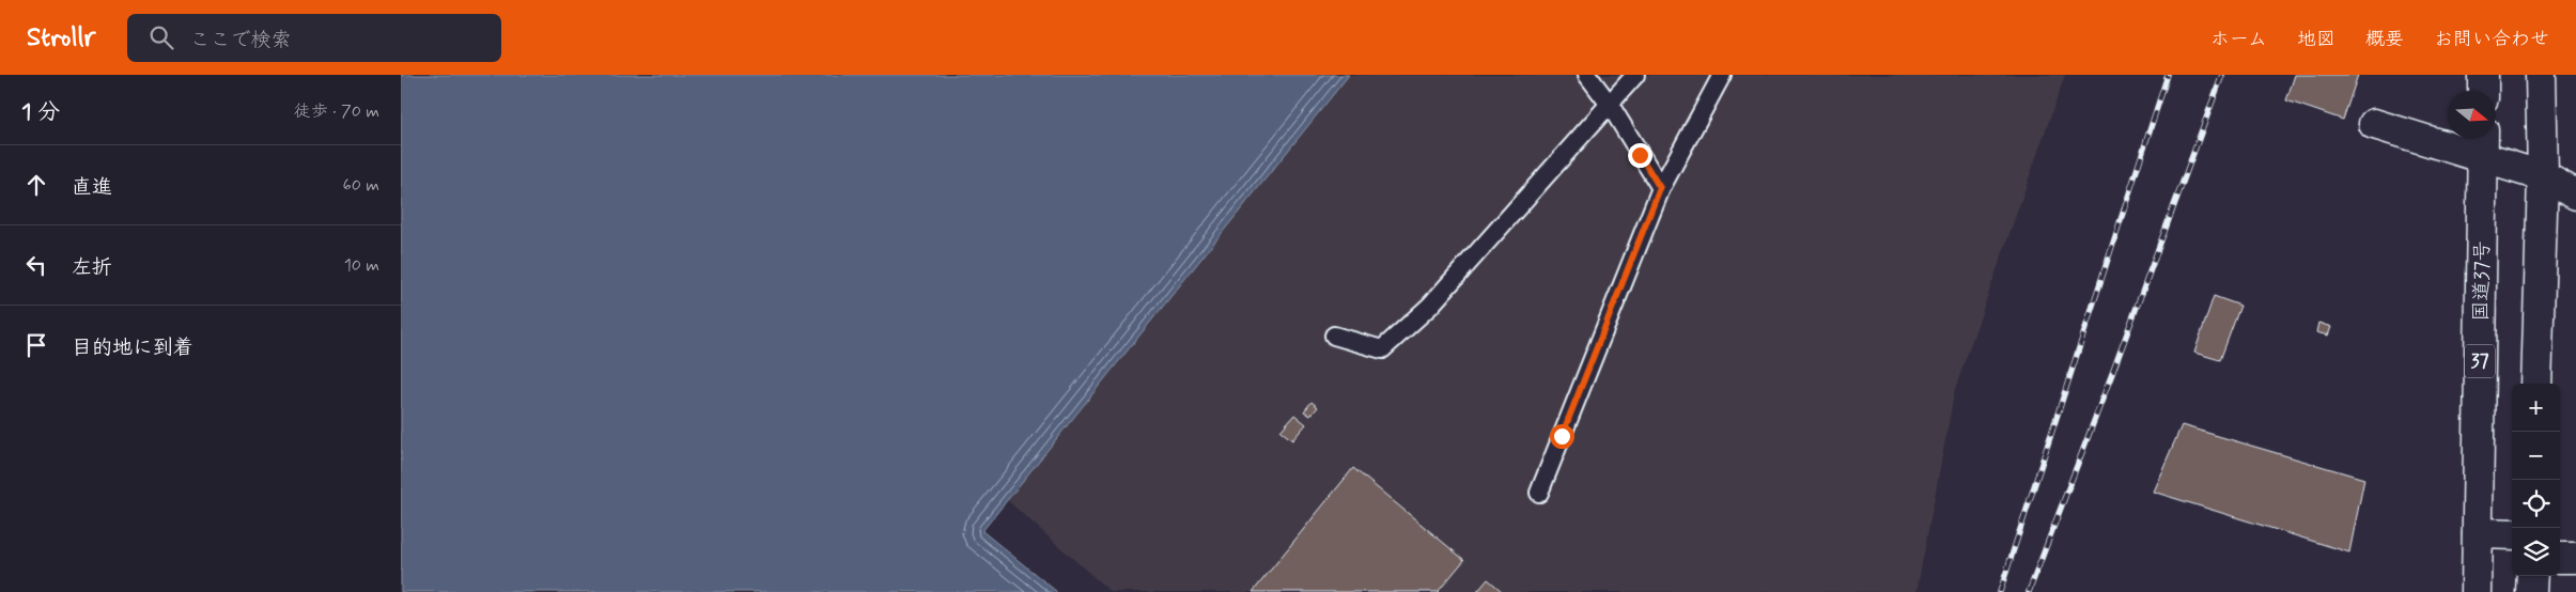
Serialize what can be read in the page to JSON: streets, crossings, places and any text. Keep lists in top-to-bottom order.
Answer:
{
  "streets": {
    "main road": ["国道37号", "37"]
  },
  "north": "right",
  "page": {
    "header": "Strollr",
    "search": "ここで検索",
    "nav": [
      "ホーム",
      "地図",
      "概要",
      "お問い合わせ"
    ],
    "heading": ["1 分", "徒歩 · 70 m"],
    "list": [
      ["直進", "60 m"],
      ["左折", "10 m"],
      "目的地に到着"
    ],
    "map_buttons": ["+", "−"]
  }
}
